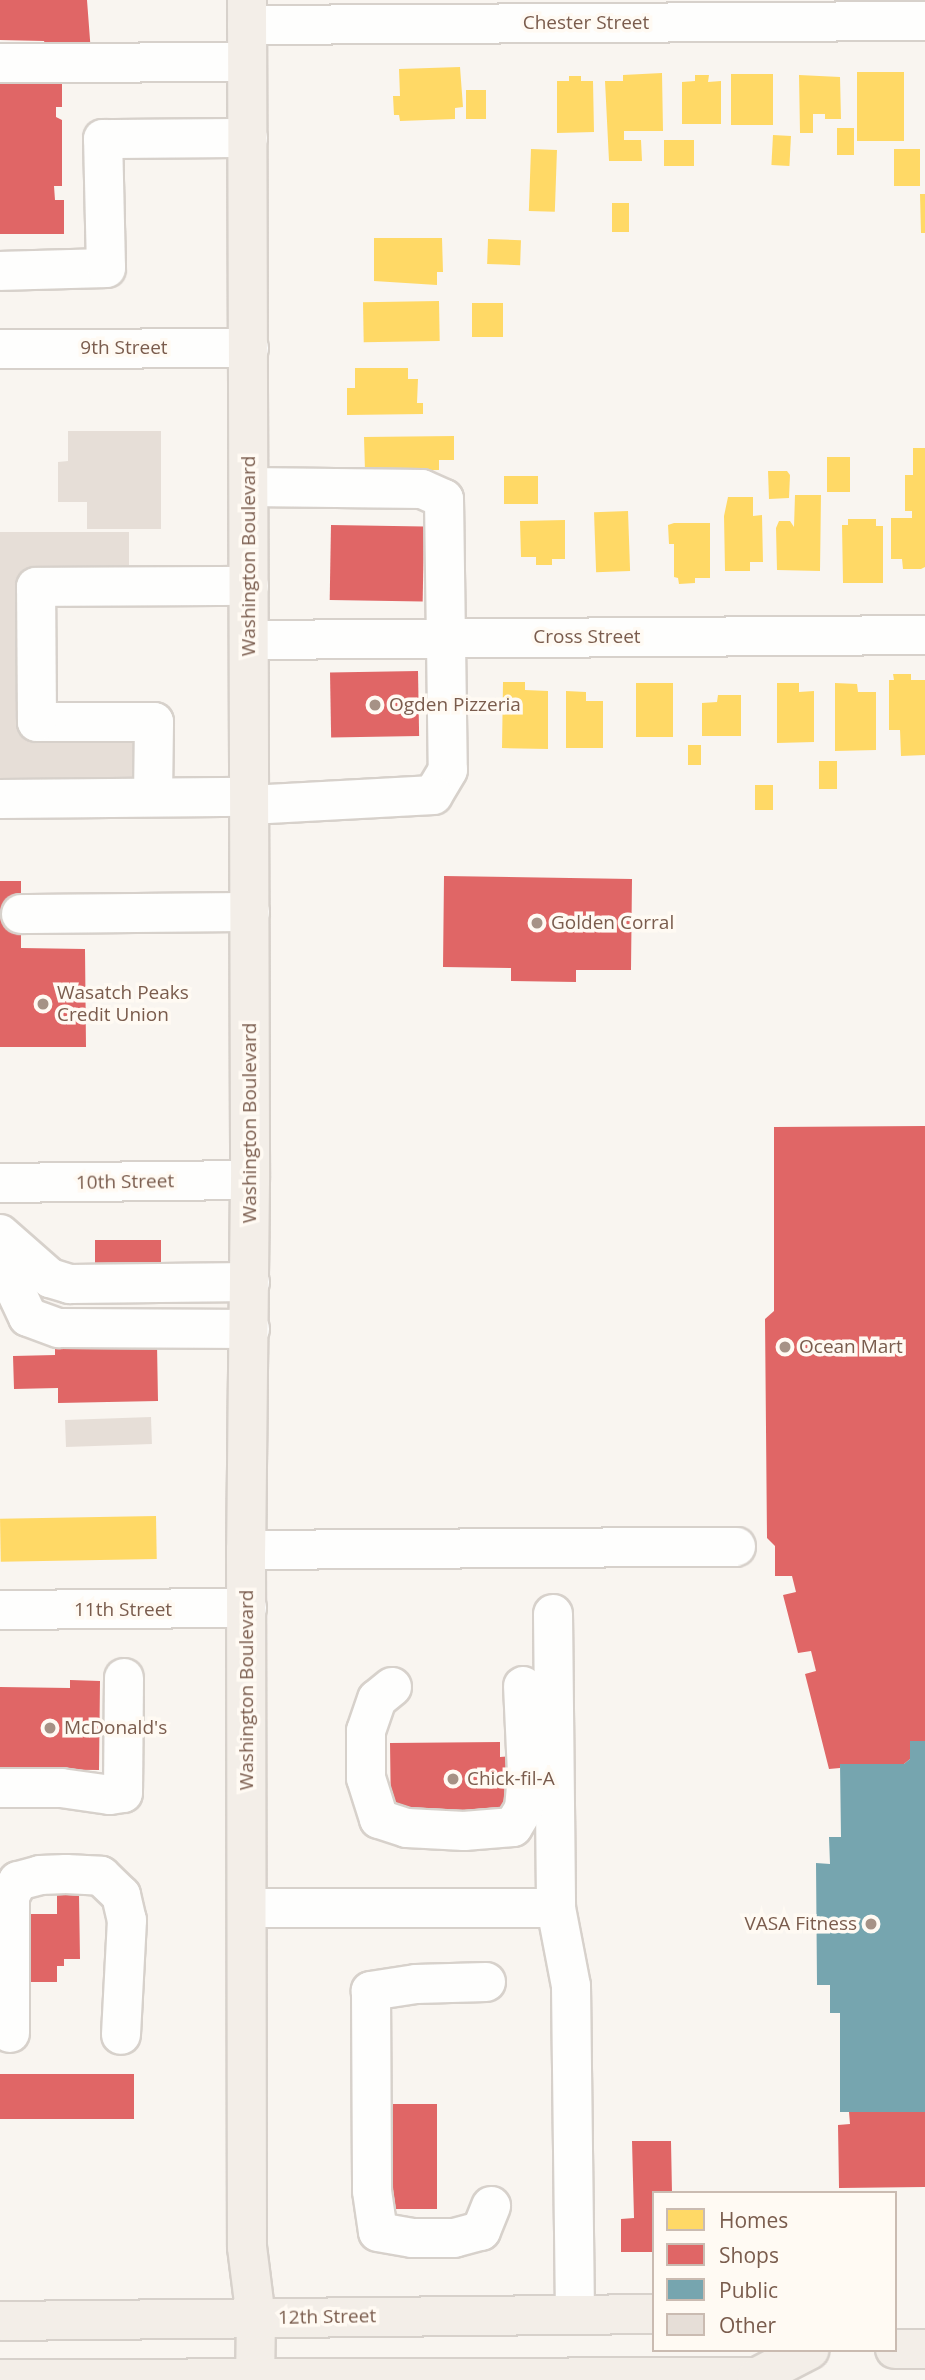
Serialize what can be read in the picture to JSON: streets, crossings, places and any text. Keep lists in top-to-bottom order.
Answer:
{
  "streets": {
    "main road": ["Washington Boulevard", "12th Street"],
    "street": [
      "Chester Street",
      "9th Street",
      "Cross Street",
      "10th Street",
      "11th Street"
    ]
  },
  "crossings": [
    ["Chester Street", "Washington Boulevard"],
    ["9th Street", "Washington Boulevard"],
    ["Washington Boulevard", "Cross Street"],
    ["Washington Boulevard", "10th Street"],
    ["Washington Boulevard", "11th Street"],
    ["Washington Boulevard", "12th Street"]
  ],
  "places": [
    "Ogden Pizzeria",
    "Golden Corral",
    "Wasatch Peaks Credit Union",
    "Ocean Mart",
    "McDonald's",
    "Chick-fil-A",
    "VASA Fitness"
  ],
  "legend": [
    "Homes",
    "Shops",
    "Public",
    "Other"
  ]
}
